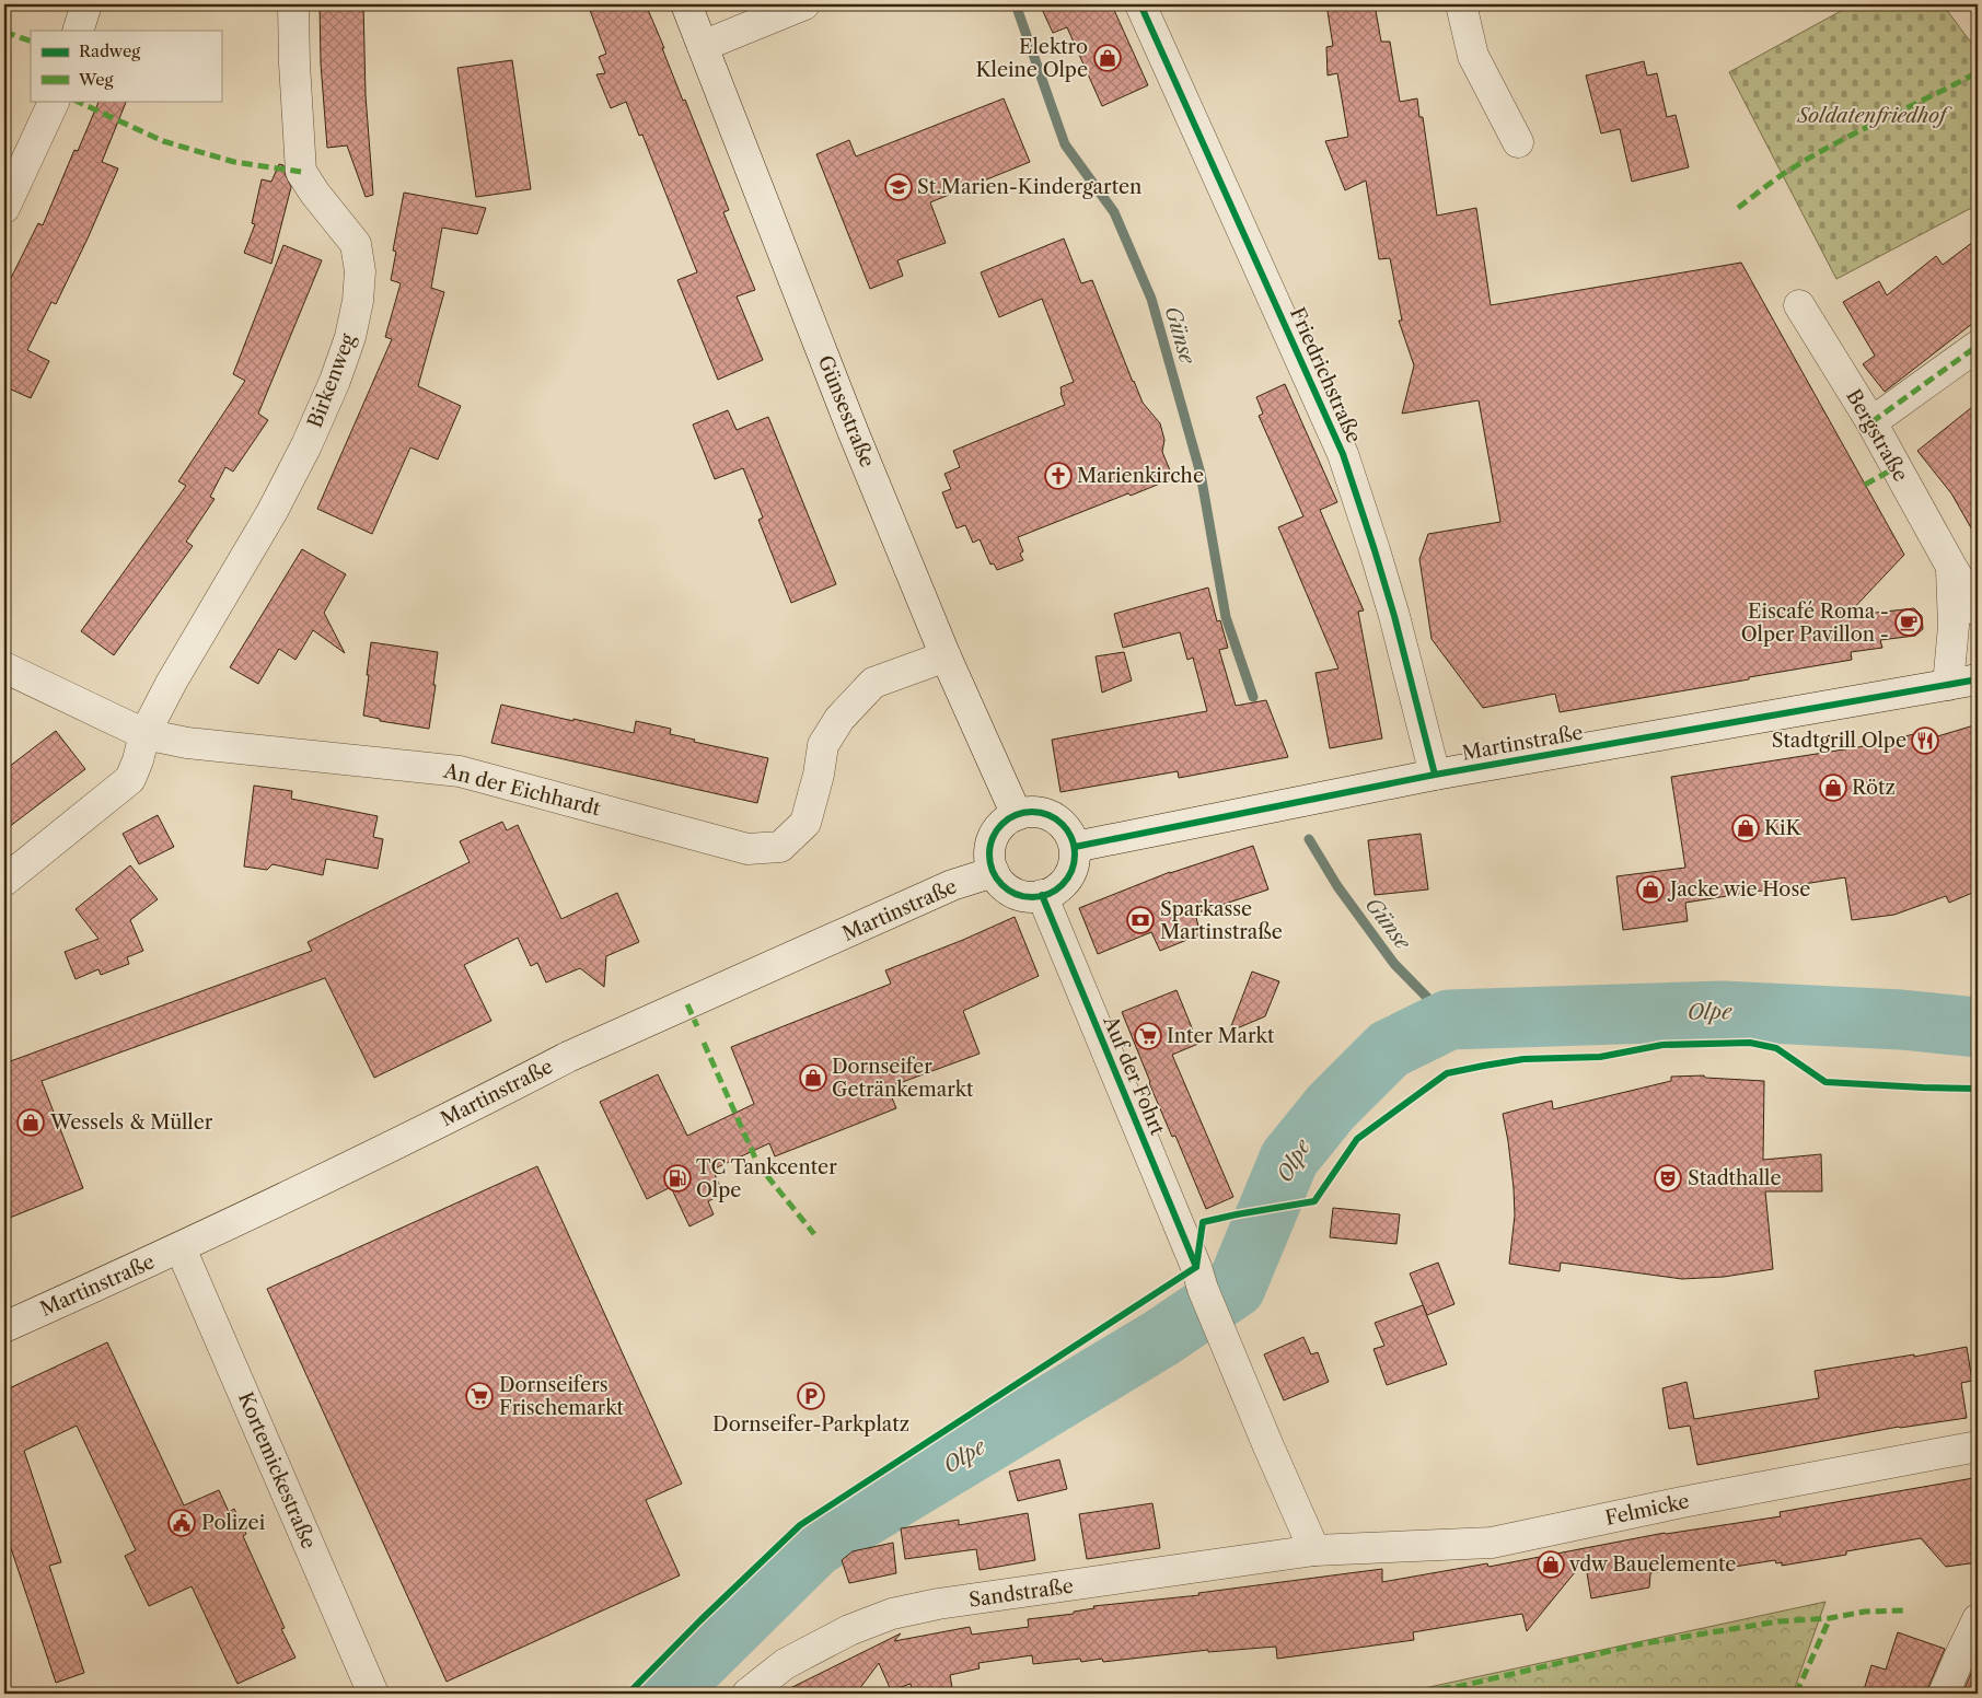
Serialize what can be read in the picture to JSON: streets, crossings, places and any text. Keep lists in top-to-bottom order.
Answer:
{
  "streets": {
    "street": [
      "Friedrichstraße",
      "Birkenweg",
      "Günsestraße",
      "Bergstraße",
      "Martinstraße",
      "An der Eichhardt",
      "Auf der Fohrt",
      "Kortemickestraße",
      "Felmicke",
      "Sandstraße"
    ]
  },
  "crossings": [
    ["Friedrichstraße", "Martinstraße"],
    ["Birkenweg", "An der Eichhardt"],
    ["Günsestraße", "Martinstraße"],
    ["Günsestraße", "An der Eichhardt"],
    ["Günsestraße", "Auf der Fohrt"],
    ["Bergstraße", "Martinstraße"],
    ["Martinstraße", "Auf der Fohrt"],
    ["Martinstraße", "Kortemickestraße"],
    ["Auf der Fohrt", "Felmicke"],
    ["Auf der Fohrt", "Sandstraße"],
    ["Felmicke", "Sandstraße"]
  ],
  "water": ["Günse", "Olpe"],
  "parks": ["Soldatenfriedhof"],
  "places": {
    "shop": [
      "Elektro Kleine Olpe",
      "Rötz",
      "KiK",
      "Jacke wie Hose",
      "Dornseifer Getränkemarkt",
      "Wessels & Müller",
      "vdw Bauelemente"
    ],
    "school or university": ["St.Marien-Kindergarten"],
    "church": ["Marienkirche"],
    "cafe": ["Eiscafé Roma - Olper Pavillon -"],
    "restaurant": ["Stadtgrill Olpe"],
    "bank": ["Sparkasse Martinstraße"],
    "supermarket": ["Inter Markt", "Dornseifers Frischemarkt"],
    "fuel station": ["TC Tankcenter Olpe"],
    "theatre": ["Stadthalle"],
    "parking": ["Dornseifer-Parkplatz"],
    "public building": ["Polizei"]
  },
  "legend": ["Radweg", "Weg"]
}
